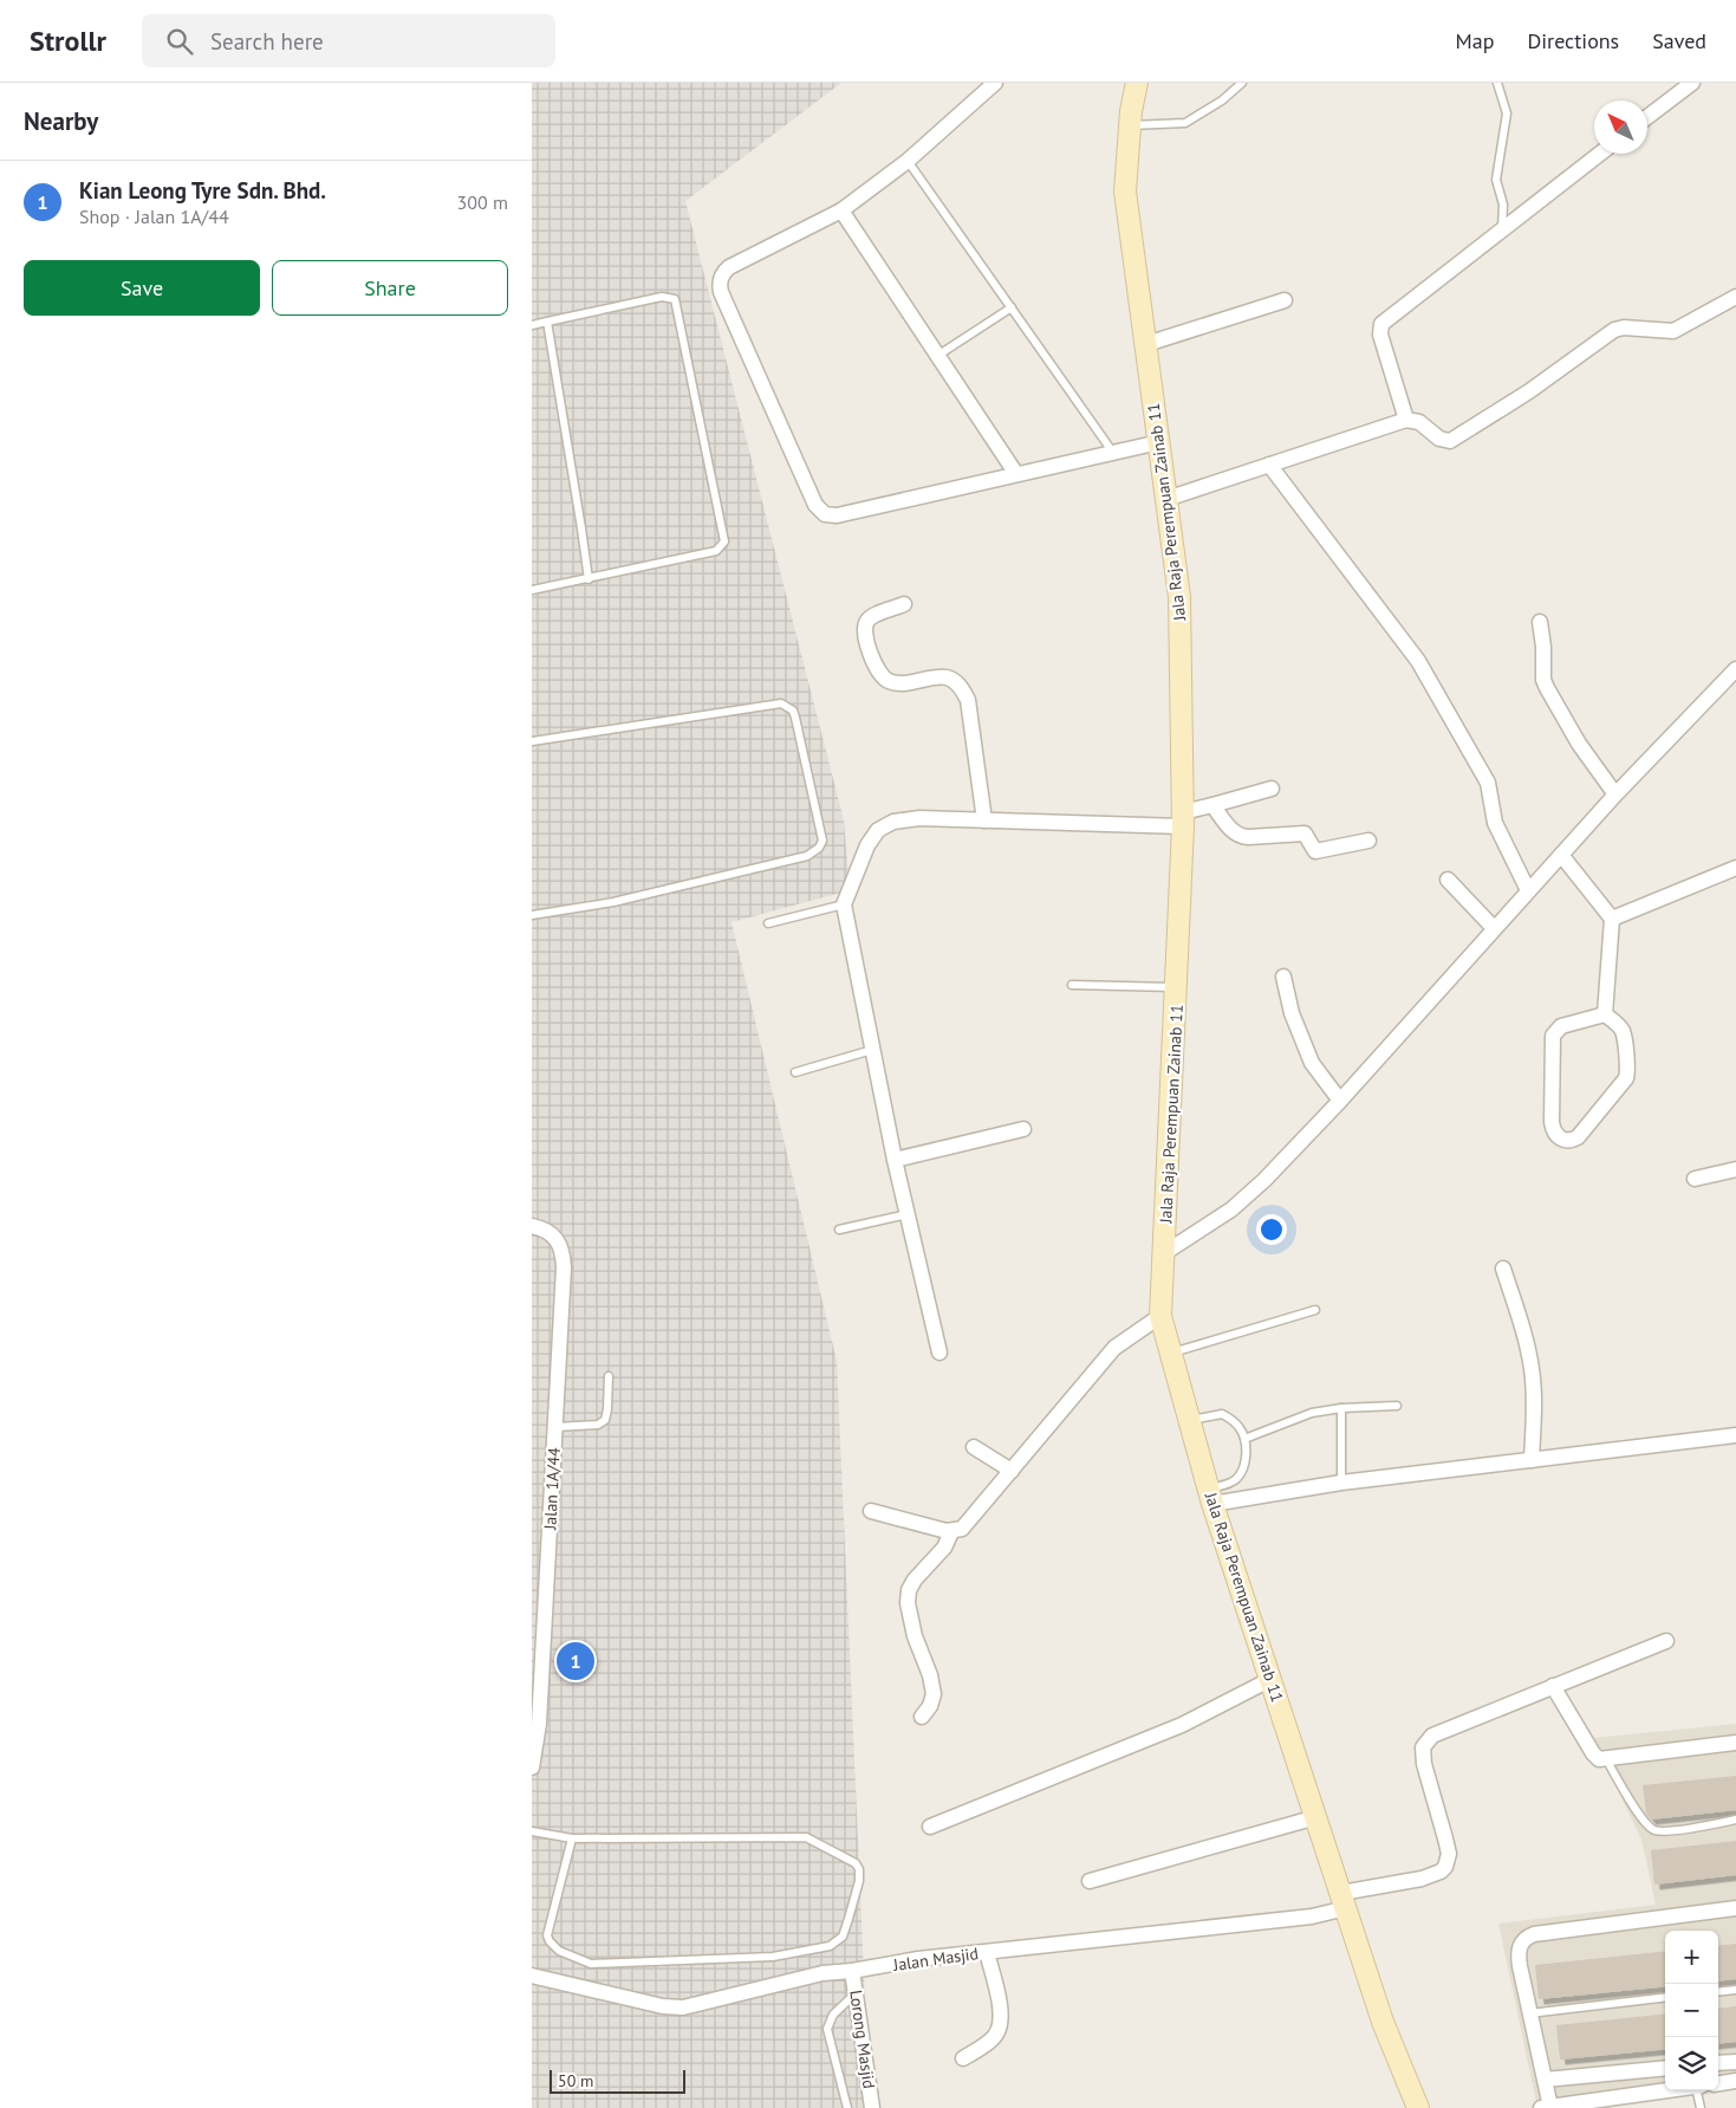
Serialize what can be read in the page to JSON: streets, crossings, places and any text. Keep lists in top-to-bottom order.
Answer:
{
  "streets": {
    "main road": ["Jala Raja Perempuan Zainab 11"],
    "street": ["Jalan 1A/44", "Jalan Masjid", "Lorong Masjid"]
  },
  "crossings": [
    ["Jala Raja Perempuan Zainab 11", "Jalan Masjid"],
    ["Jalan Masjid", "Lorong Masjid"]
  ],
  "scale_bar": "50 m",
  "north": "top left",
  "page": {
    "header": "Strollr",
    "search": "Search here",
    "nav": ["Map", "Directions", "Saved"],
    "heading": "Nearby",
    "list": [
      {
        "mark": "1",
        "name": "Kian Leong Tyre Sdn. Bhd.",
        "note": "Shop · Jalan 1A/44",
        "value": "300 m"
      }
    ],
    "buttons": ["Save", "Share"],
    "pins": "1",
    "map_buttons": ["+", "−"],
    "scale": "50 m"
  }
}
